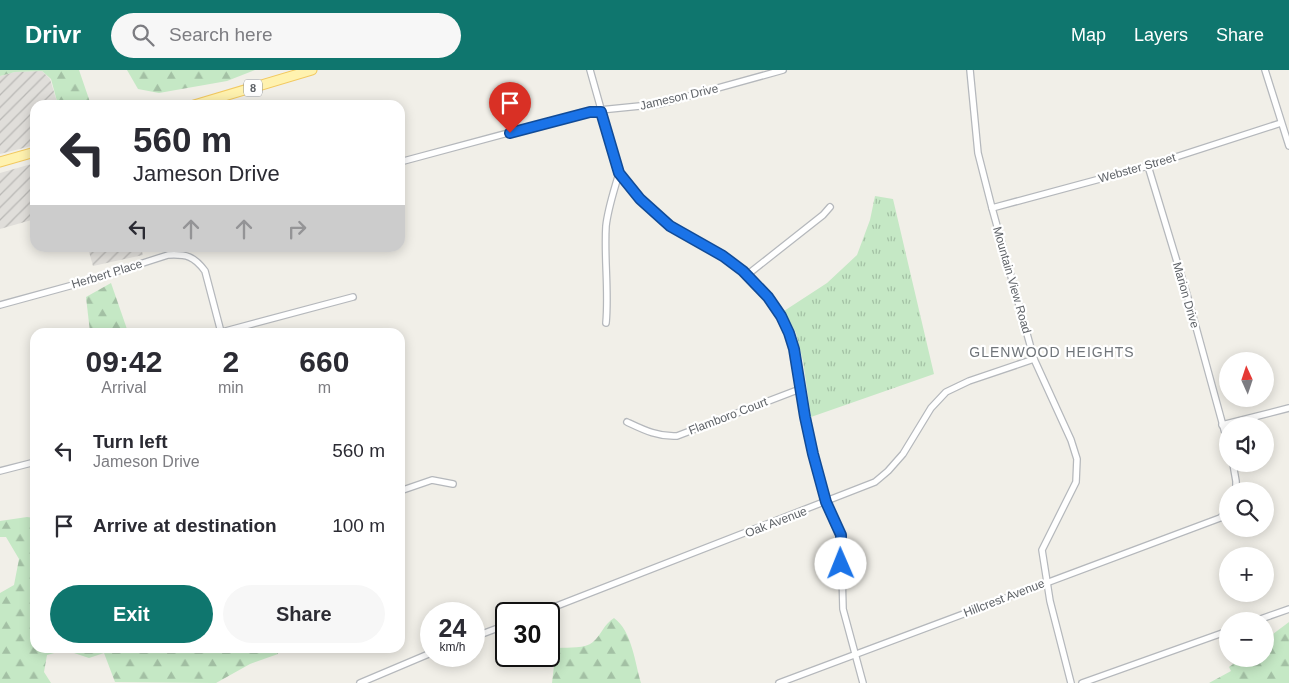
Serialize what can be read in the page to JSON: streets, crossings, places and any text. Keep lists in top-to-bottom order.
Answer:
{
  "streets": {
    "main road": ["8"],
    "street": [
      "Jameson Drive",
      "Webster Street",
      "Herbert Place",
      "Mountain View Road",
      "Marion Drive",
      "Flamboro Court",
      "Oak Avenue",
      "Hillcrest Avenue"
    ]
  },
  "crossings": [
    ["Webster Street", "Mountain View Road"],
    ["Webster Street", "Marion Drive"],
    ["Mountain View Road", "Oak Avenue"],
    ["Mountain View Road", "Hillcrest Avenue"]
  ],
  "districts": ["GLENWOOD HEIGHTS"],
  "north": "top",
  "page": {
    "header": "Drivr",
    "search": "Search here",
    "nav": ["Map", "Layers", "Share"],
    "turn": ["560 m", "Jameson Drive"],
    "eta": [
      "09:42",
      "Arrival",
      "2",
      "min",
      "660",
      "m"
    ],
    "map_buttons": ["+", "−"],
    "list": [
      {
        "name": "Turn left",
        "note": "Jameson Drive",
        "value": "560 m"
      },
      {
        "name": "Arrive at destination",
        "value": "100 m"
      }
    ],
    "buttons": ["Exit", "Share"],
    "speed": "24 km/h",
    "limit": "30"
  }
}
